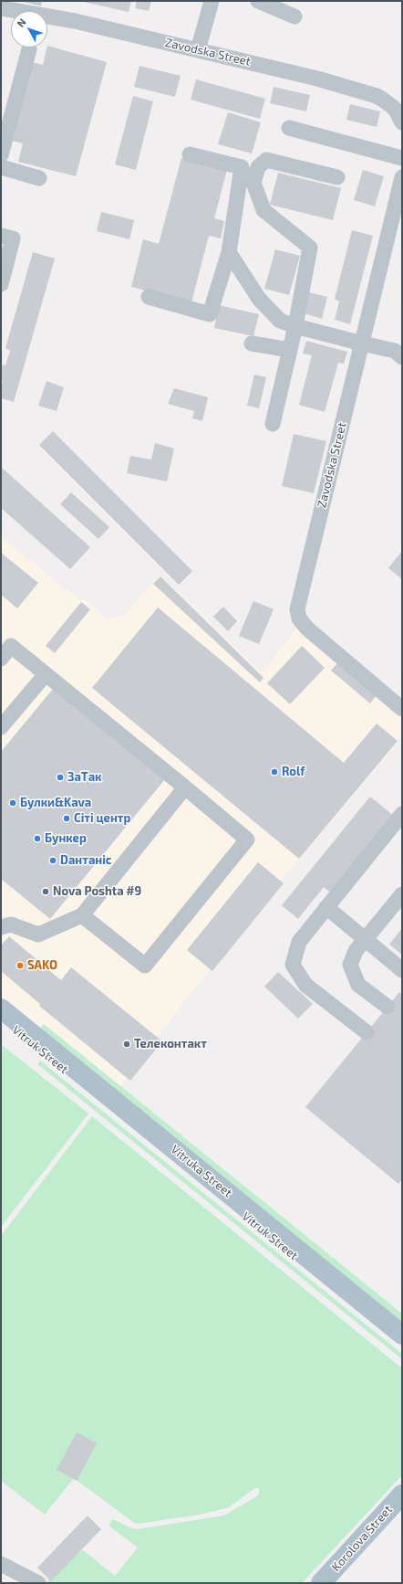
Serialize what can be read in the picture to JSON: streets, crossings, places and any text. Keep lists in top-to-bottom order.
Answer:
{
  "streets": {
    "main road": ["Vitruk Street", "Vitruka Street", "Korolova Street"],
    "street": ["Zavodska Street"]
  },
  "places": [
    "Rolf",
    "ЗаТак",
    "Булки&Kava",
    "Сіті центр",
    "Бункер",
    "Dантаніс",
    "Nova Poshta #9",
    "SAKO",
    "Телеконтакт"
  ],
  "north": "top left"
}
